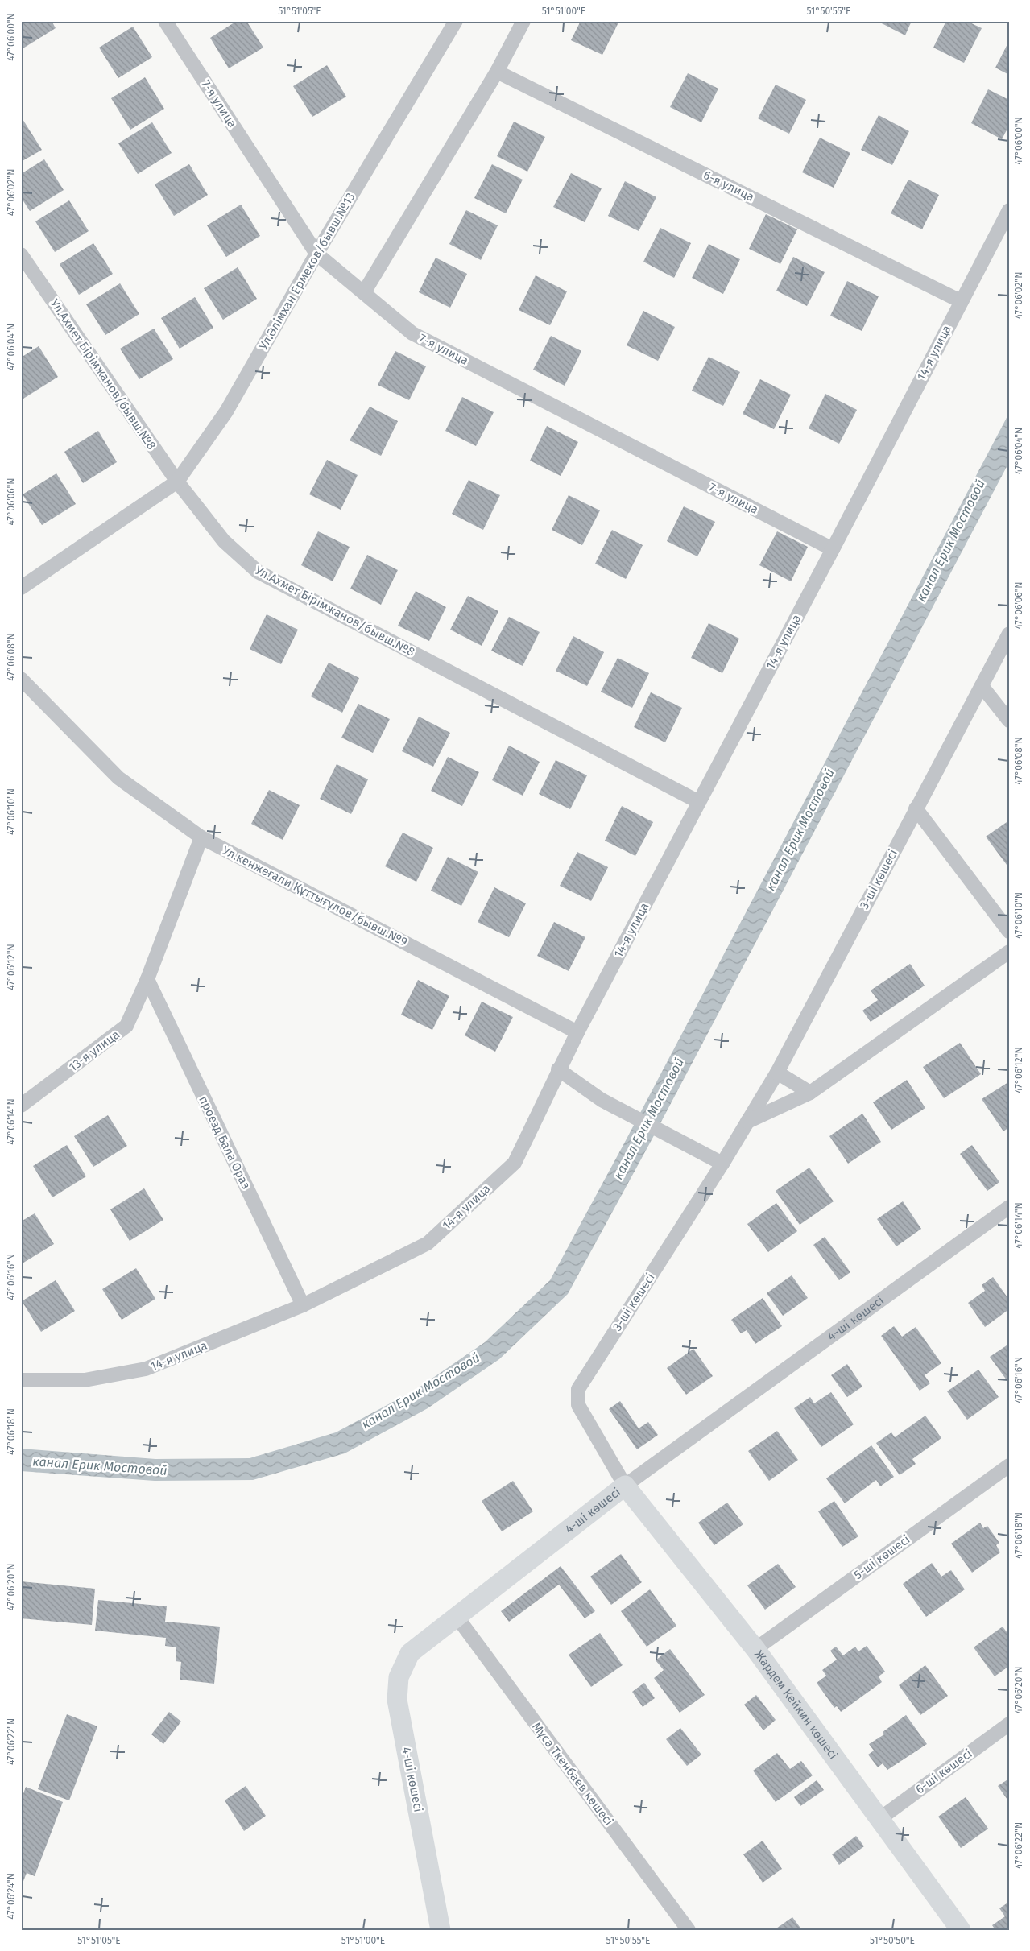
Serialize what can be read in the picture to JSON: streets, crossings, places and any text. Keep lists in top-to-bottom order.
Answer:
{
  "streets": {
    "street": [
      "7-я улица",
      "6-я улица",
      "Ул.Әлімхан Ермеков/бывш.№13",
      "14-я улица",
      "Ул.Ахмет Бірімжанов/бывш.№8",
      "3-ші көшесі",
      "Ул.кенжеғали Құттығұлов/бывш.№9",
      "13-я улица",
      "проезд Бала Ораз",
      "4-ші көшесі",
      "5-ші көшесі",
      "Жардем Кейкин көшесі",
      "6-ші көшесі",
      "Мұса Ткенбаев көшесі"
    ]
  },
  "crossings": [
    ["7-я улица", "Ул.Әлімхан Ермеков/бывш.№13"],
    ["7-я улица", "14-я улица"],
    ["6-я улица", "14-я улица"],
    ["Ул.Әлімхан Ермеков/бывш.№13", "Ул.Ахмет Бірімжанов/бывш.№8"],
    ["14-я улица", "Ул.Ахмет Бірімжанов/бывш.№8"],
    ["14-я улица", "Ул.кенжеғали Құттығұлов/бывш.№9"],
    ["14-я улица", "проезд Бала Ораз"],
    ["3-ші көшесі", "4-ші көшесі"],
    ["3-ші көшесі", "Жардем Кейкин көшесі"],
    ["Ул.кенжеғали Құттығұлов/бывш.№9", "13-я улица"],
    ["13-я улица", "проезд Бала Ораз"],
    ["4-ші көшесі", "Жардем Кейкин көшесі"],
    ["4-ші көшесі", "Мұса Ткенбаев көшесі"],
    ["5-ші көшесі", "Жардем Кейкин көшесі"],
    ["Жардем Кейкин көшесі", "6-ші көшесі"]
  ],
  "water": ["канал Ерик Мостовой"],
  "coordinates": [
    "51°51'05\"E",
    "51°51'00\"E",
    "51°50'55\"E",
    "47°06'00\"N",
    "47°06'02\"N",
    "47°06'04\"N",
    "47°06'06\"N",
    "47°06'08\"N",
    "47°06'10\"N",
    "47°06'12\"N",
    "47°06'14\"N",
    "47°06'16\"N",
    "47°06'18\"N",
    "47°06'20\"N",
    "47°06'22\"N",
    "47°06'24\"N",
    "51°50'50\"E"
  ]
}
